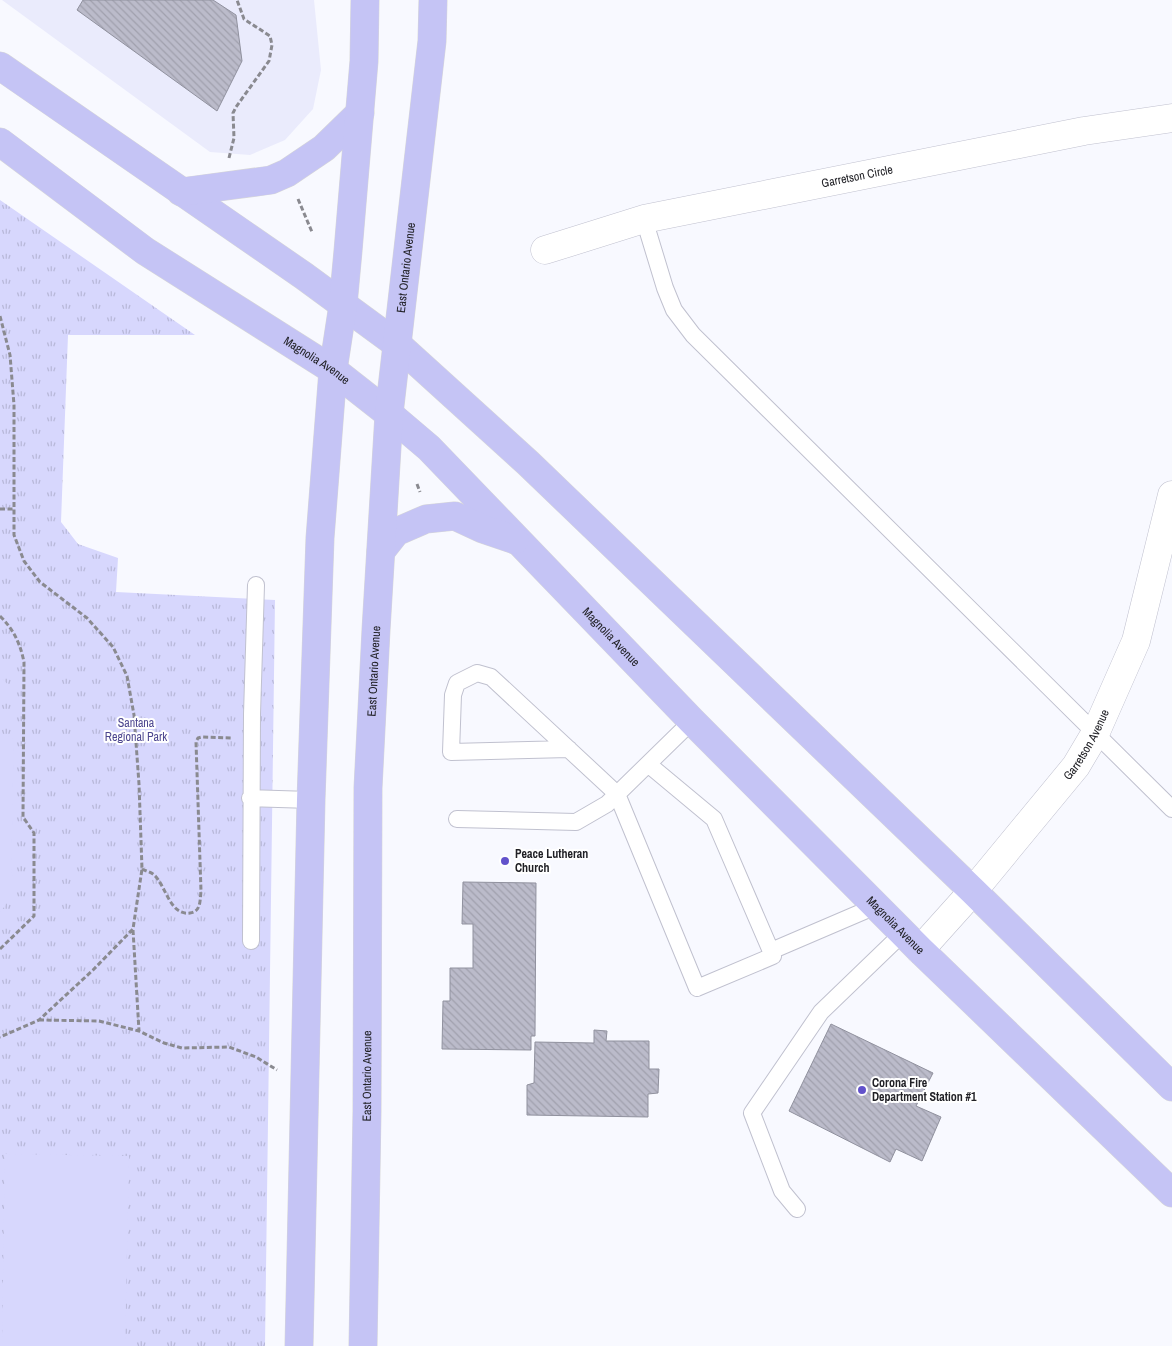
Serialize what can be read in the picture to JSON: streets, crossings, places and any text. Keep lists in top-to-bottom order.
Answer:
{
  "streets": {
    "main road": ["East Ontario Avenue", "Magnolia Avenue"],
    "street": ["Garretson Circle", "Garretson Avenue"]
  },
  "crossings": [
    ["East Ontario Avenue", "Magnolia Avenue"],
    ["Magnolia Avenue", "Garretson Avenue"]
  ],
  "parks": ["Santana Regional Park"],
  "places": ["Peace Lutheran Church", "Corona Fire Department Station #1"]
}
